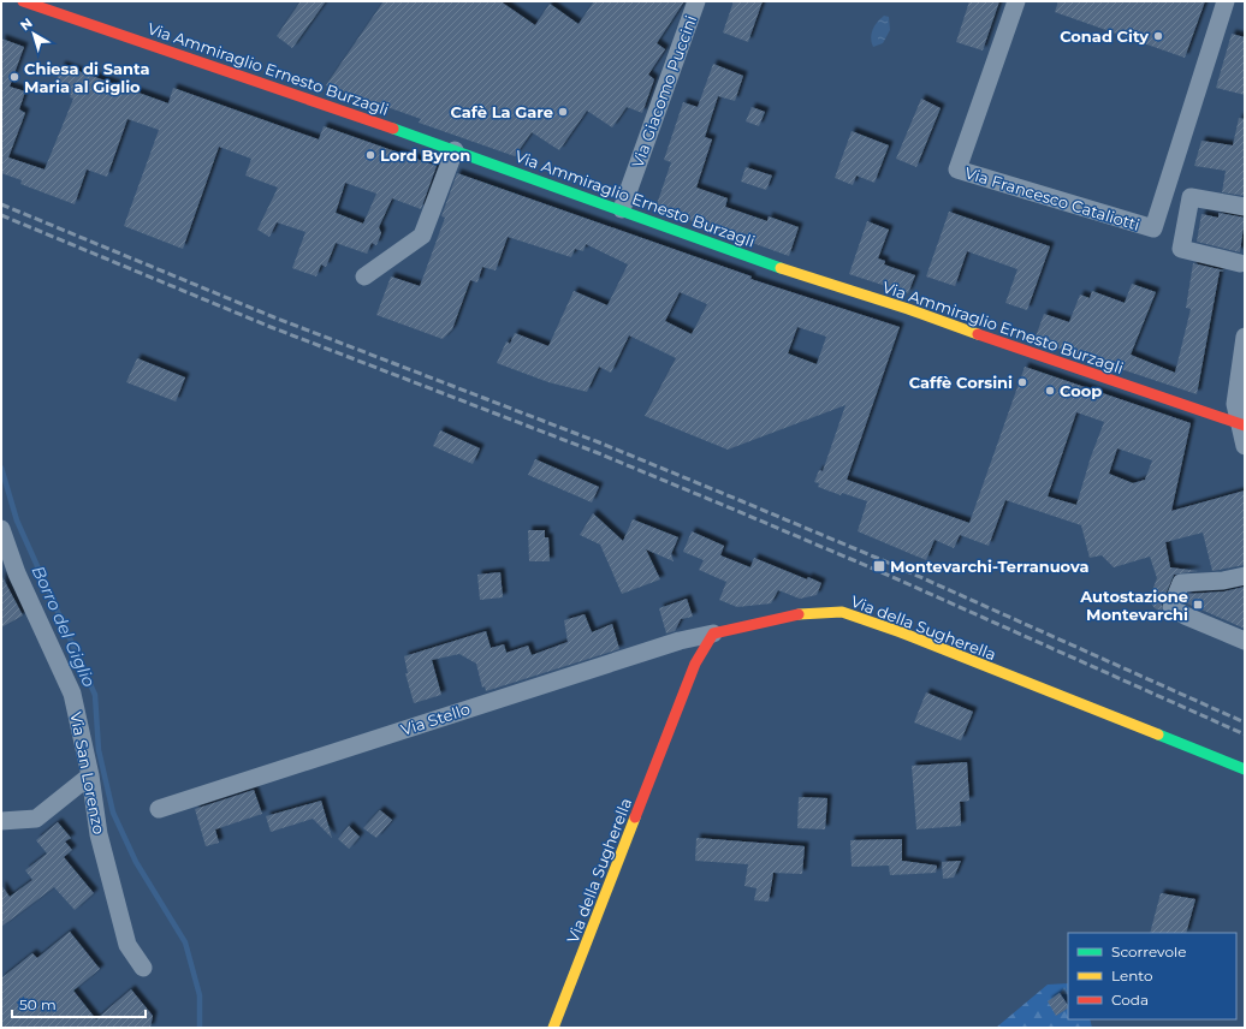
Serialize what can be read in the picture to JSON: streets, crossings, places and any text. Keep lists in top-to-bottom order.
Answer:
{
  "streets": {
    "street": [
      "Via Ammiraglio Ernesto Burzagli",
      "Via Giacomo Puccini",
      "Via Francesco Cataliotti",
      "Via della Sugherella",
      "Via Stello",
      "Via San Lorenzo"
    ]
  },
  "crossings": [
    ["Via Ammiraglio Ernesto Burzagli", "Via Giacomo Puccini"],
    ["Via della Sugherella", "Via Stello"]
  ],
  "water": ["Borro del Giglio"],
  "places": {
    "other": [
      "Conad City",
      "Chiesa di Santa Maria al Giglio",
      "Cafè La Gare",
      "Lord Byron",
      "Caffè Corsini",
      "Coop"
    ],
    "transit": ["Montevarchi-Terranuova", "Autostazione Montevarchi"]
  },
  "legend": ["Scorrevole", "Lento", "Coda"],
  "scale_bar": "50 m",
  "north": "top left"
}
